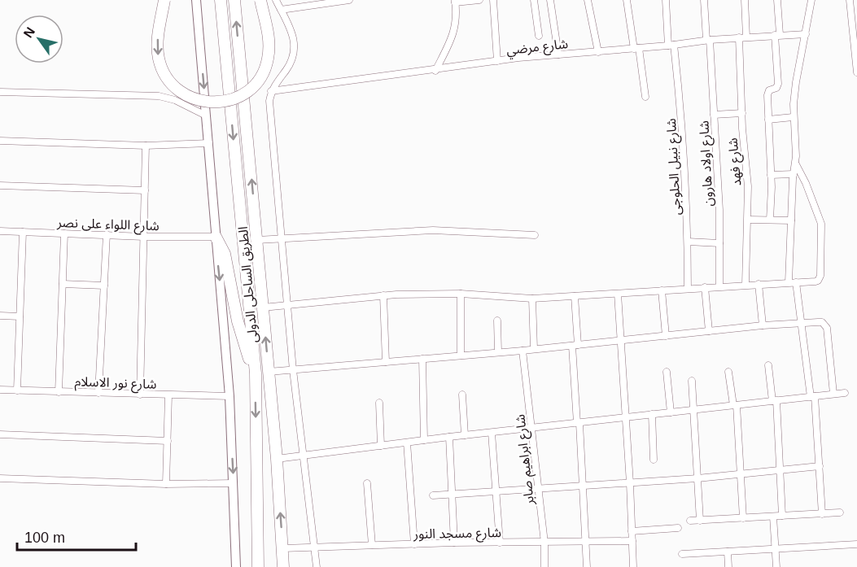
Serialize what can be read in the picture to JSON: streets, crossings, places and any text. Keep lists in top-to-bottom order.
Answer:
{
  "streets": {
    "highway": ["الطريق الساحلى الدولى"],
    "street": [
      "شارع مرضي",
      "شارع فهد",
      "شارع اولاد هارون",
      "شارع نبيل الحلوجى",
      "شارع اللواء على نصر",
      "شارع نور الاسلام",
      "شارع ابراهيم صابر",
      "شارع مسجد النور"
    ]
  },
  "crossings": [
    ["شارع مرضي", "شارع فهد"],
    ["شارع مرضي", "شارع اولاد هارون"],
    ["شارع مرضي", "شارع نبيل الحلوجى"],
    ["الطريق الساحلى الدولى", "شارع مسجد النور"],
    ["شارع ابراهيم صابر", "شارع مسجد النور"]
  ],
  "scale_bar": "100 m",
  "north": "top left"
}
